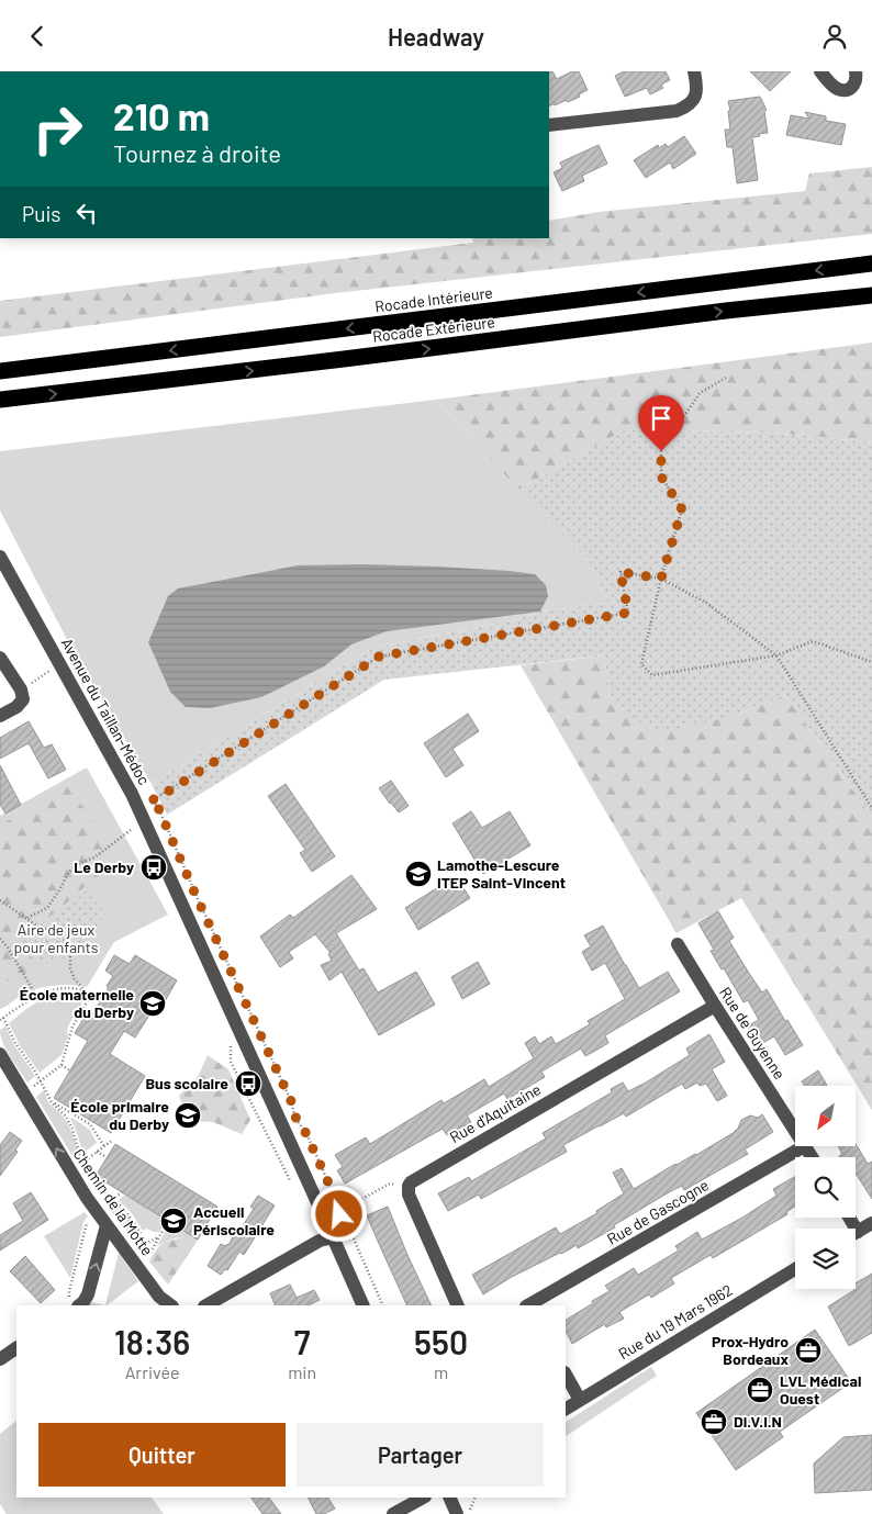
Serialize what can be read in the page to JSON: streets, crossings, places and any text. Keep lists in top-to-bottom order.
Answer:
{
  "streets": {
    "highway": ["Rocade Intérieure", "Rocade Extérieure"],
    "street": [
      "Avenue du Taillan-Médoc",
      "Rue de Guyenne",
      "Rue d'Aquitaine",
      "Chemin de la Motte",
      "Rue de Gascogne",
      "Rue du 19 Mars 1962"
    ]
  },
  "crossings": [
    ["Rue de Guyenne", "Rue d'Aquitaine"]
  ],
  "one_way": ["Rocade Intérieure", "Rocade Extérieure"],
  "parks": ["Aire de jeux pour enfants"],
  "places": {
    "bus stop": ["Le Derby", "Bus scolaire"],
    "school or university": [
      "Lamothe-Lescure ITEP Saint-Vincent",
      "École maternelle du Derby",
      "École primaire du Derby",
      "Accueil Périscolaire"
    ],
    "office": ["Prox-Hydro Bordeaux", "LVL Médical Ouest", "Di.V.I.N"]
  },
  "north": "bottom left",
  "page": {
    "header": "Headway",
    "turn": ["210 m", "Tournez à droite"],
    "then": "Puis",
    "eta": [
      "18:36",
      "Arrivée",
      "7",
      "min",
      "550",
      "m"
    ],
    "buttons": ["Quitter", "Partager"]
  }
}
